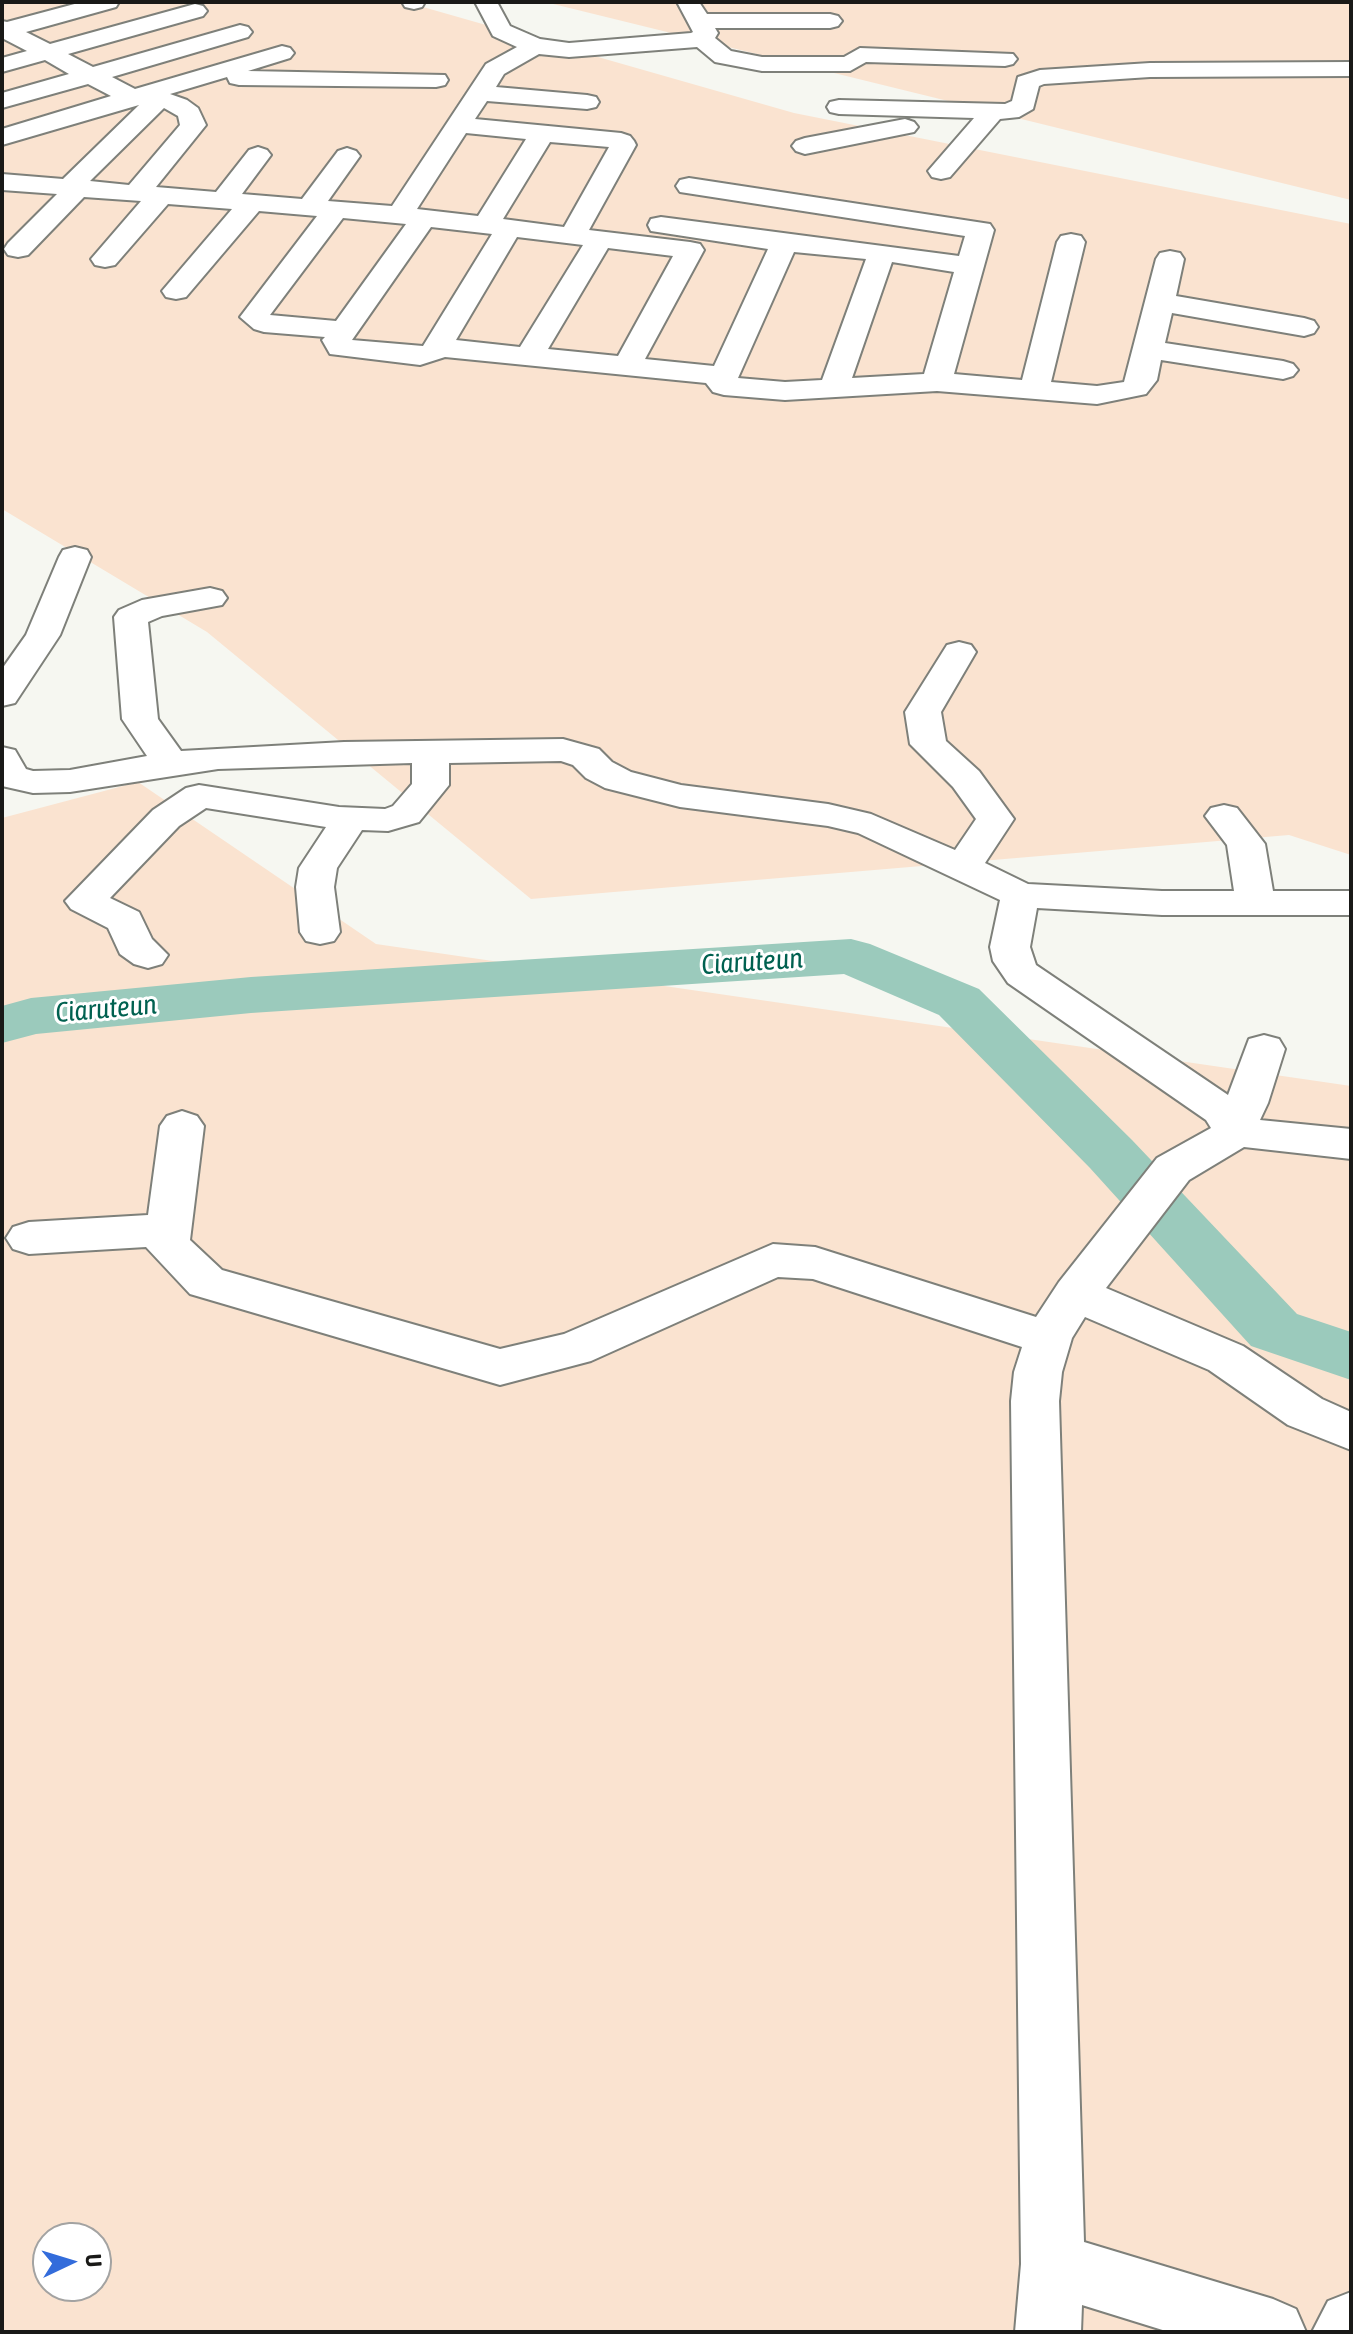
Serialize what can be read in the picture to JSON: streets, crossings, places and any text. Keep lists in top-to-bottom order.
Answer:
{
  "water": ["Ciaruteun"],
  "north": "right"
}
